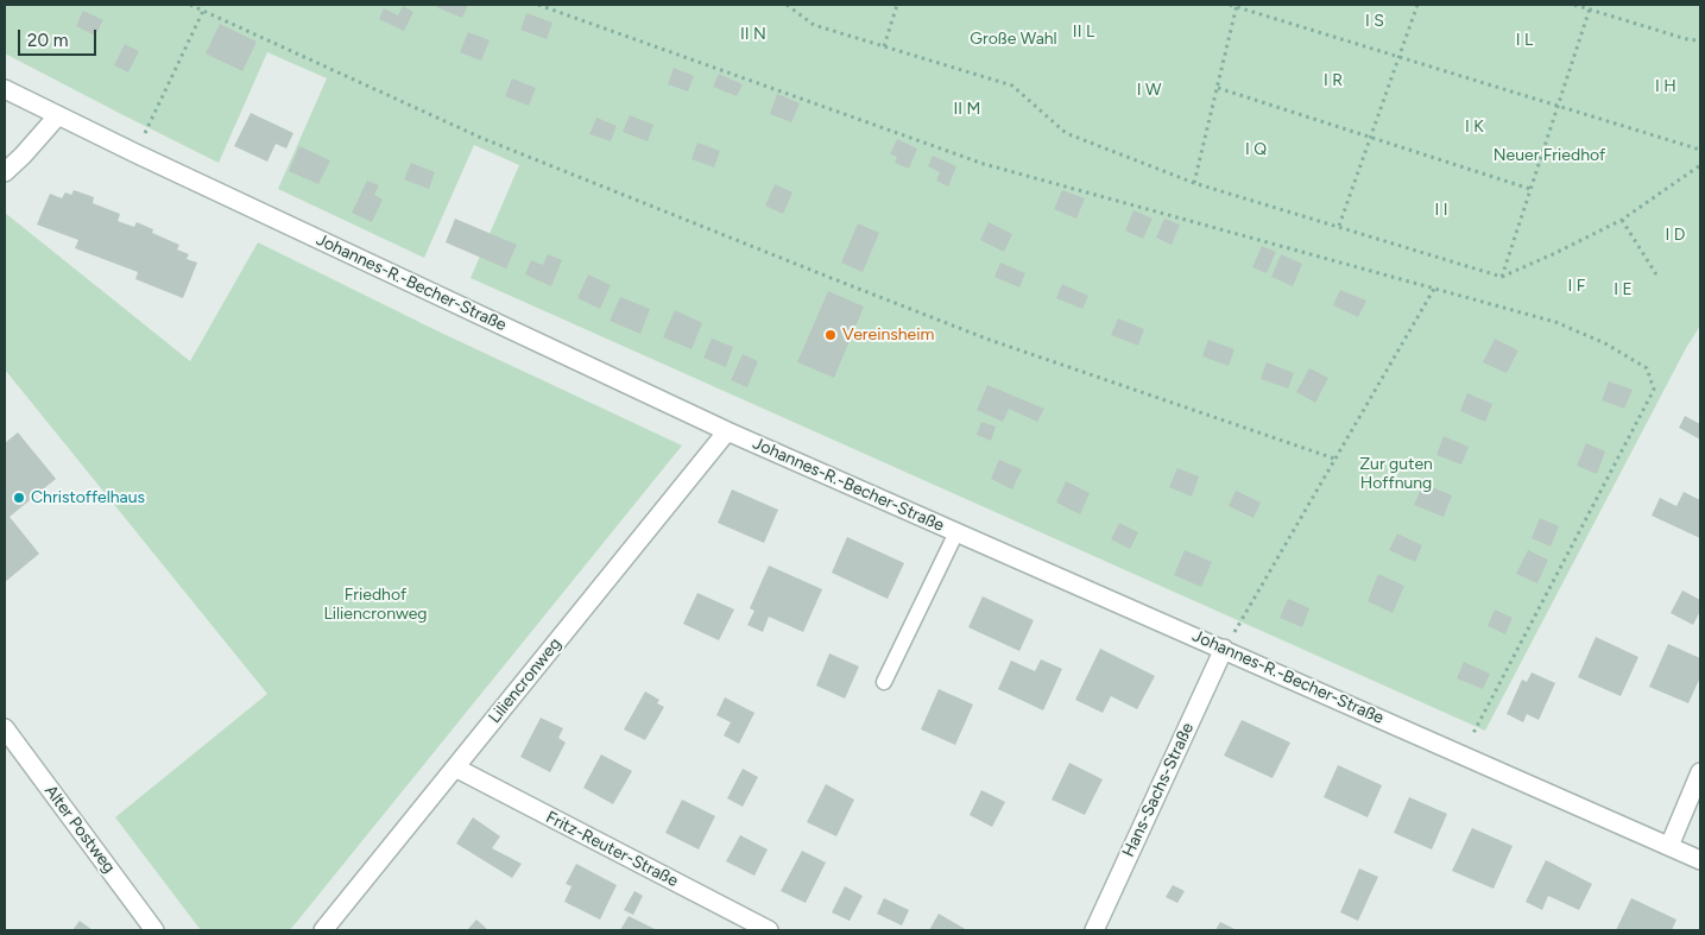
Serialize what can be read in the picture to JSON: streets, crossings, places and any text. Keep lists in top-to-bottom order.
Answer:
{
  "streets": {
    "street": [
      "Johannes-R.-Becher-Straße",
      "Liliencronweg",
      "Hans-Sachs-Straße",
      "Alter Postweg",
      "Fritz-Reuter-Straße"
    ]
  },
  "crossings": [
    ["Johannes-R.-Becher-Straße", "Liliencronweg"],
    ["Johannes-R.-Becher-Straße", "Hans-Sachs-Straße"],
    ["Liliencronweg", "Fritz-Reuter-Straße"]
  ],
  "parks": [
    "I S",
    "II L",
    "II N",
    "Große Wahl",
    "I L",
    "I R",
    "I H",
    "I W",
    "II M",
    "I K",
    "I Q",
    "Neuer Friedhof",
    "I I",
    "I D",
    "I F",
    "I E",
    "Zur guten Hoffnung",
    "Friedhof Liliencronweg"
  ],
  "places": ["Vereinsheim", "Christoffelhaus"],
  "scale_bar": "20 m"
}
